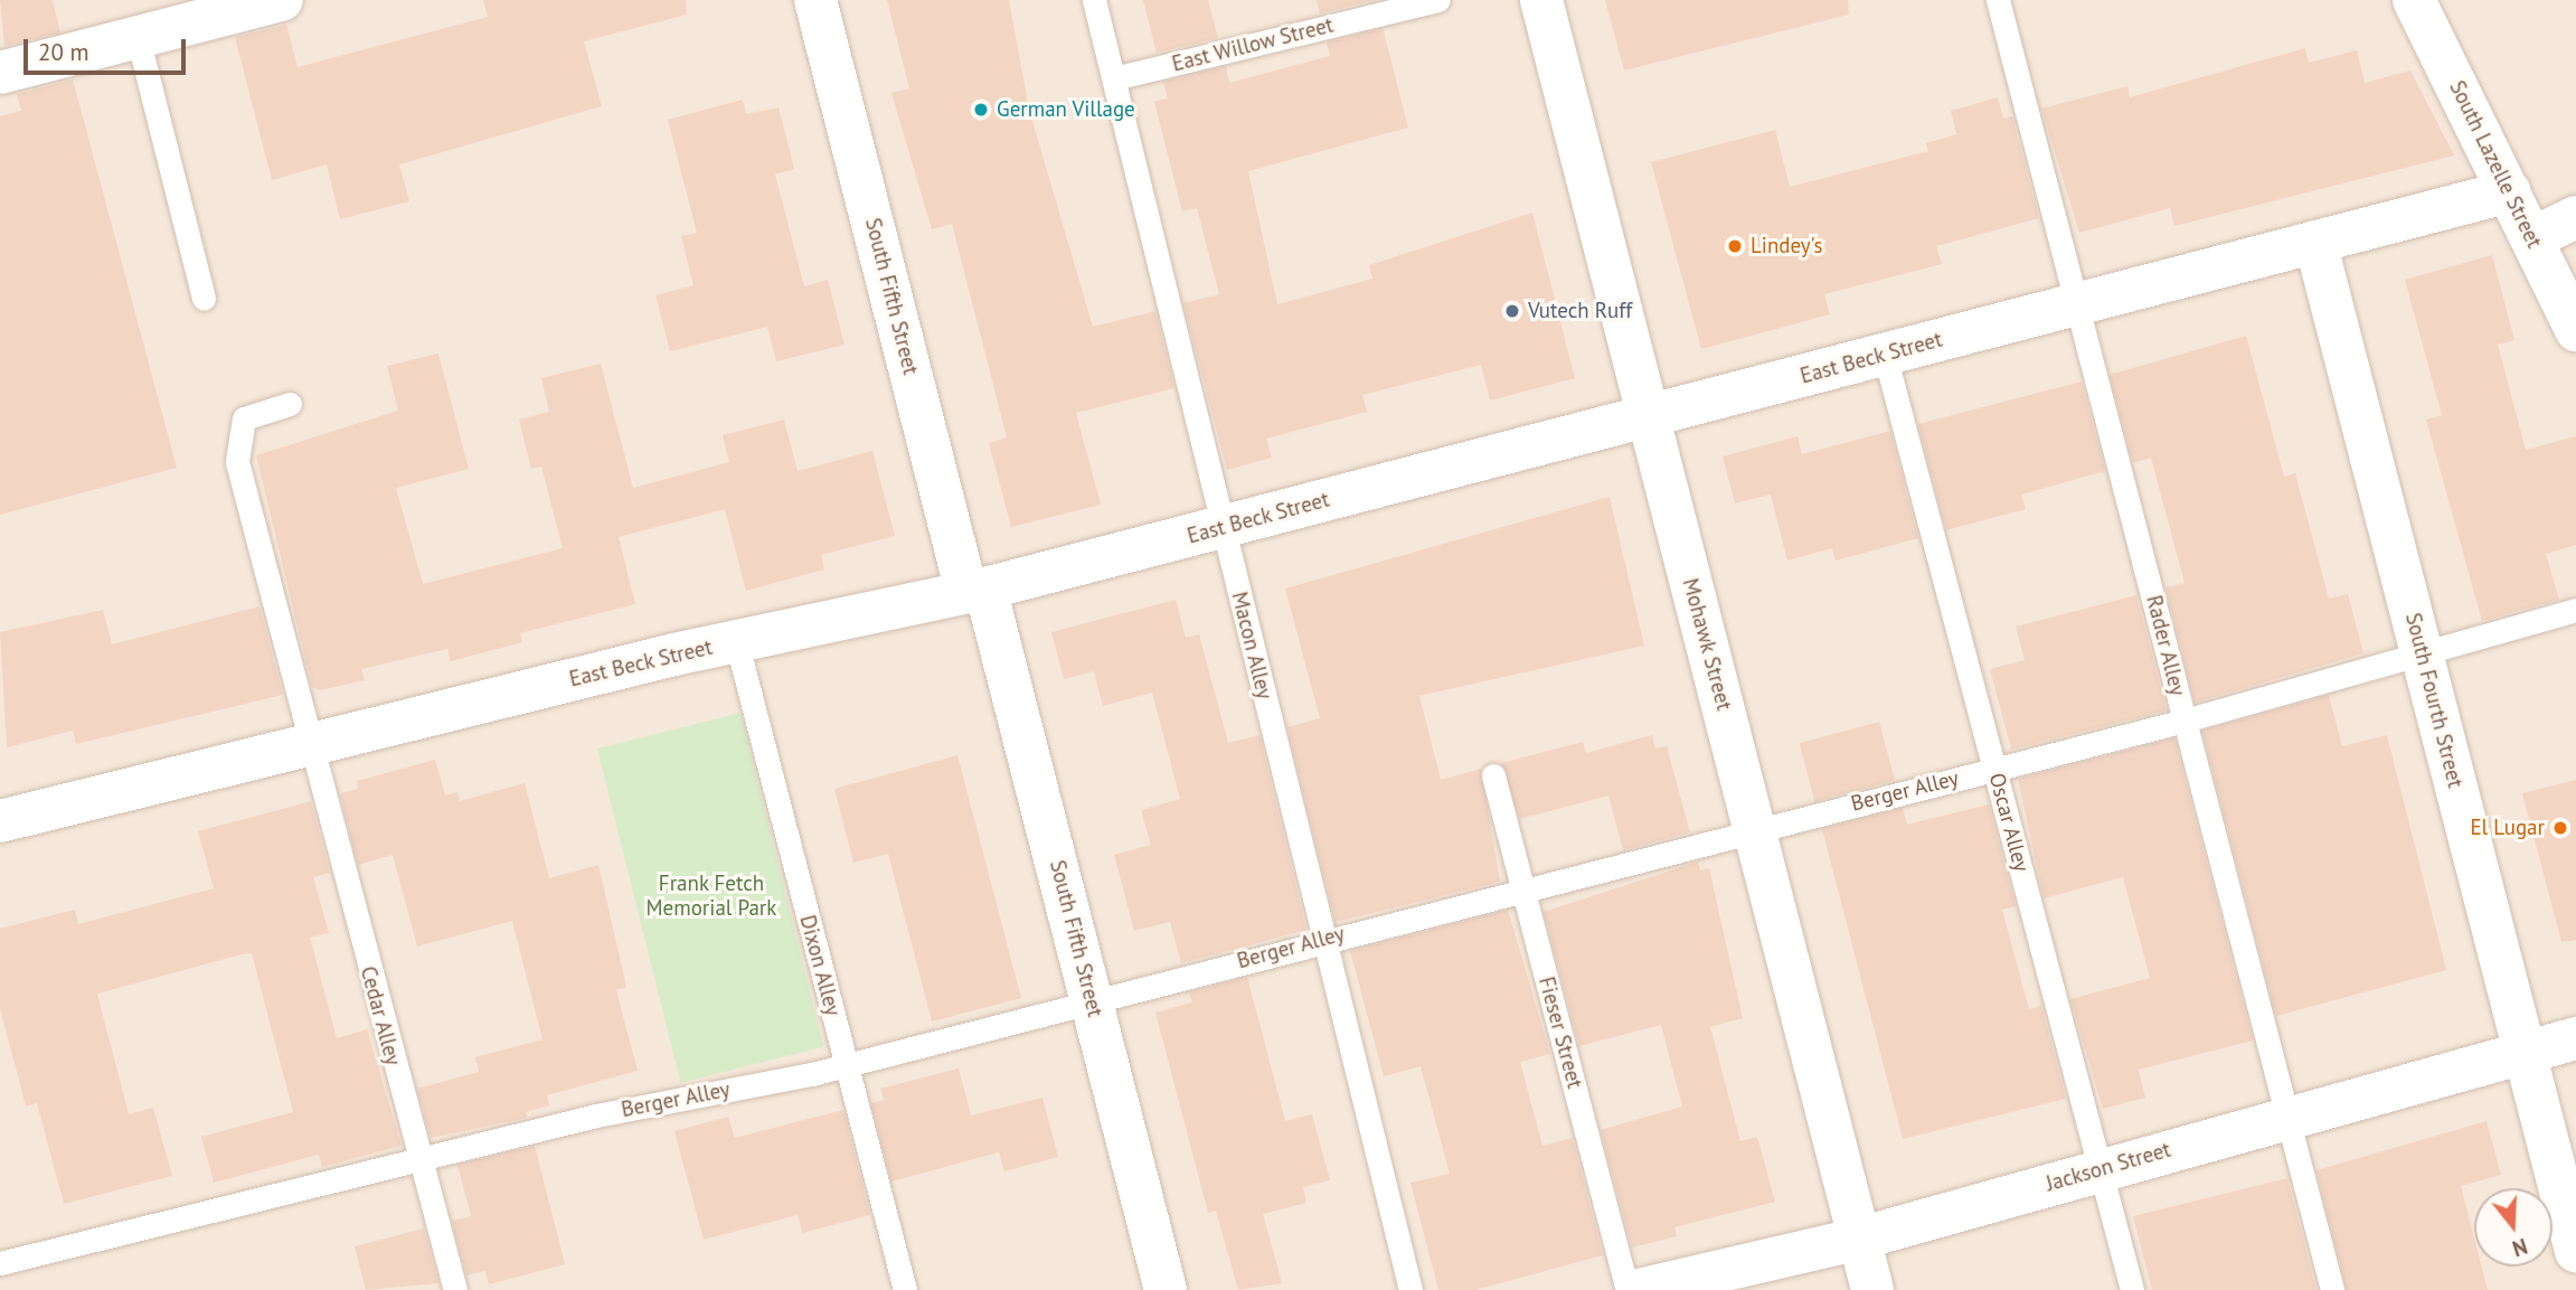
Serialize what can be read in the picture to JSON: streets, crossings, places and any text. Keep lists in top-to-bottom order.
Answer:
{
  "streets": {
    "street": [
      "South Lazelle Street",
      "South Fifth Street",
      "East Beck Street",
      "Mohawk Street",
      "South Fourth Street",
      "Jackson Street"
    ],
    "lane": [
      "East Willow Street",
      "Macon Alley",
      "Rader Alley",
      "Berger Alley",
      "Oscar Alley",
      "Dixon Alley",
      "Cedar Alley",
      "Fieser Street"
    ]
  },
  "crossings": [
    ["East Willow Street", "Macon Alley"],
    ["South Lazelle Street", "East Beck Street"],
    ["South Fifth Street", "East Beck Street"],
    ["South Fifth Street", "Berger Alley"],
    ["East Beck Street", "Mohawk Street"],
    ["East Beck Street", "Macon Alley"],
    ["East Beck Street", "Rader Alley"],
    ["East Beck Street", "South Fourth Street"],
    ["East Beck Street", "Oscar Alley"],
    ["East Beck Street", "Dixon Alley"],
    ["East Beck Street", "Cedar Alley"],
    ["Mohawk Street", "Berger Alley"],
    ["Mohawk Street", "Jackson Street"],
    ["Macon Alley", "Berger Alley"],
    ["Rader Alley", "Berger Alley"],
    ["Rader Alley", "Jackson Street"],
    ["South Fourth Street", "Berger Alley"],
    ["South Fourth Street", "Jackson Street"],
    ["Berger Alley", "Oscar Alley"],
    ["Berger Alley", "Dixon Alley"],
    ["Berger Alley", "Cedar Alley"],
    ["Berger Alley", "Fieser Street"],
    ["Oscar Alley", "Jackson Street"]
  ],
  "parks": ["Frank Fetch Memorial Park"],
  "places": [
    "German Village",
    "Lindey's",
    "Vutech Ruff",
    "El Lugar"
  ],
  "scale_bar": "20 m",
  "north": "bottom"
}
